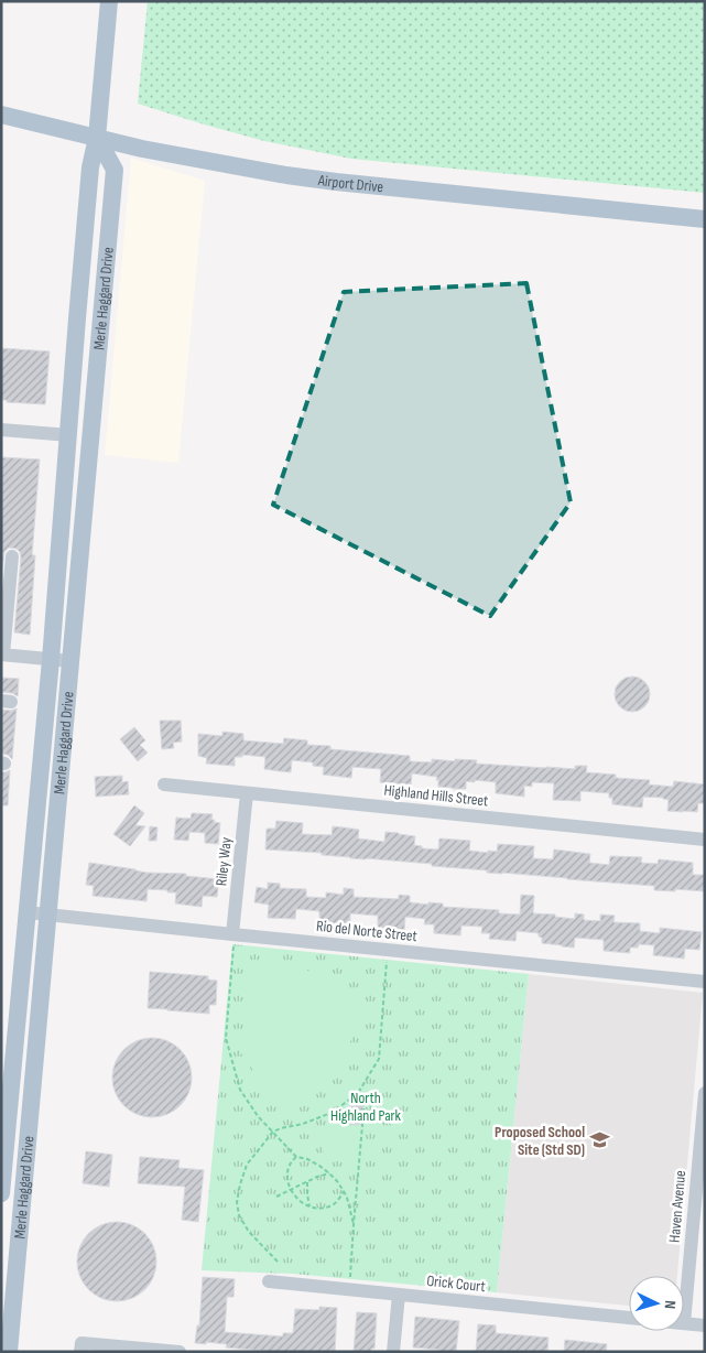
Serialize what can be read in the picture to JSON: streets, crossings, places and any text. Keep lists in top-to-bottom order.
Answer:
{
  "streets": {
    "main road": ["Airport Drive", "Merle Haggard Drive"],
    "street": [
      "Highland Hills Street",
      "Riley Way",
      "Rio del Norte Street",
      "Haven Avenue",
      "Orick Court"
    ]
  },
  "crossings": [
    ["Airport Drive", "Merle Haggard Drive"],
    ["Merle Haggard Drive", "Rio del Norte Street"],
    ["Highland Hills Street", "Riley Way"],
    ["Riley Way", "Rio del Norte Street"]
  ],
  "parks": ["North Highland Park"],
  "places": {
    "school or university": ["Proposed School Site (Std SD)"]
  },
  "north": "right"
}
